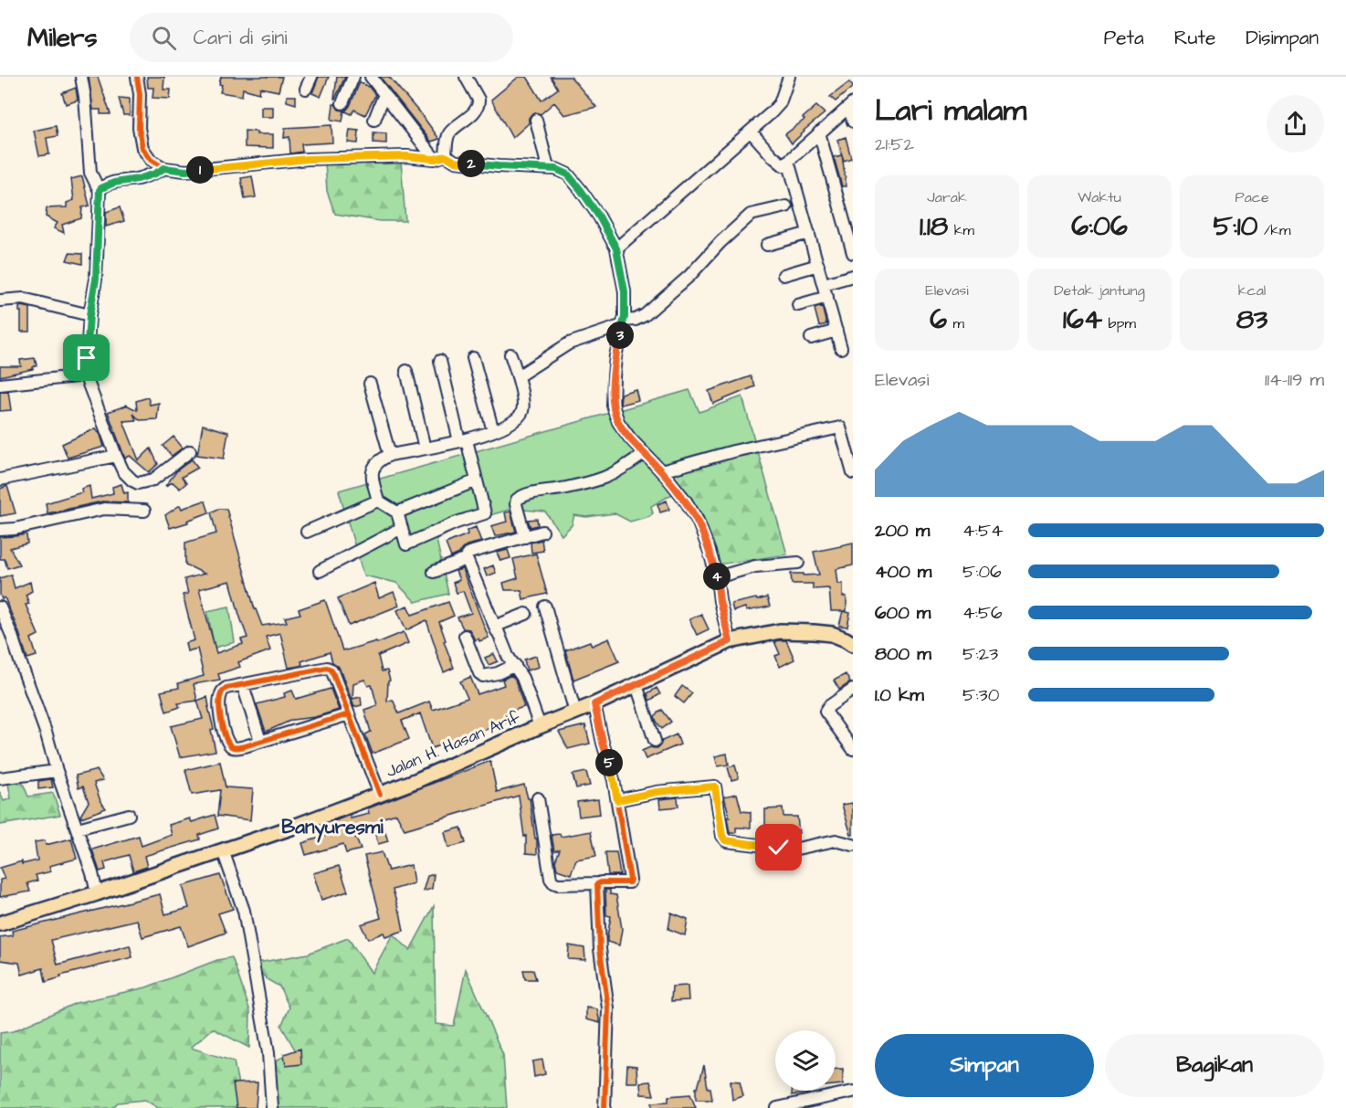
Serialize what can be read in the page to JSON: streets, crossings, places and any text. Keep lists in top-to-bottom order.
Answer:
{
  "streets": {
    "main road": ["Jalan H. Hasan Arif"]
  },
  "districts": ["Banyuresmi"],
  "page": {
    "header": "Milers",
    "search": "Cari di sini",
    "nav": ["Peta", "Rute", "Disimpan"],
    "heading": ["Lari malam", "21:52"],
    "pins": [
      "2",
      "1",
      "3",
      "4",
      "5"
    ],
    "stats": [
      ["Jarak", "1.18 km"],
      ["Waktu", "6:06"],
      ["Pace", "5:10 /km"],
      ["Elevasi", "6 m"],
      ["Detak jantung", "164 bpm"],
      ["kcal", "83"]
    ],
    "chart": ["Elevasi", "114–119 m"],
    "list": [
      {
        "name": "200 m",
        "note": "4:54"
      },
      {
        "name": "400 m",
        "note": "5:06"
      },
      {
        "name": "600 m",
        "note": "4:56"
      },
      {
        "name": "800 m",
        "note": "5:23"
      },
      {
        "name": "1.0 km",
        "note": "5:30"
      }
    ],
    "buttons": ["Simpan", "Bagikan"]
  }
}
